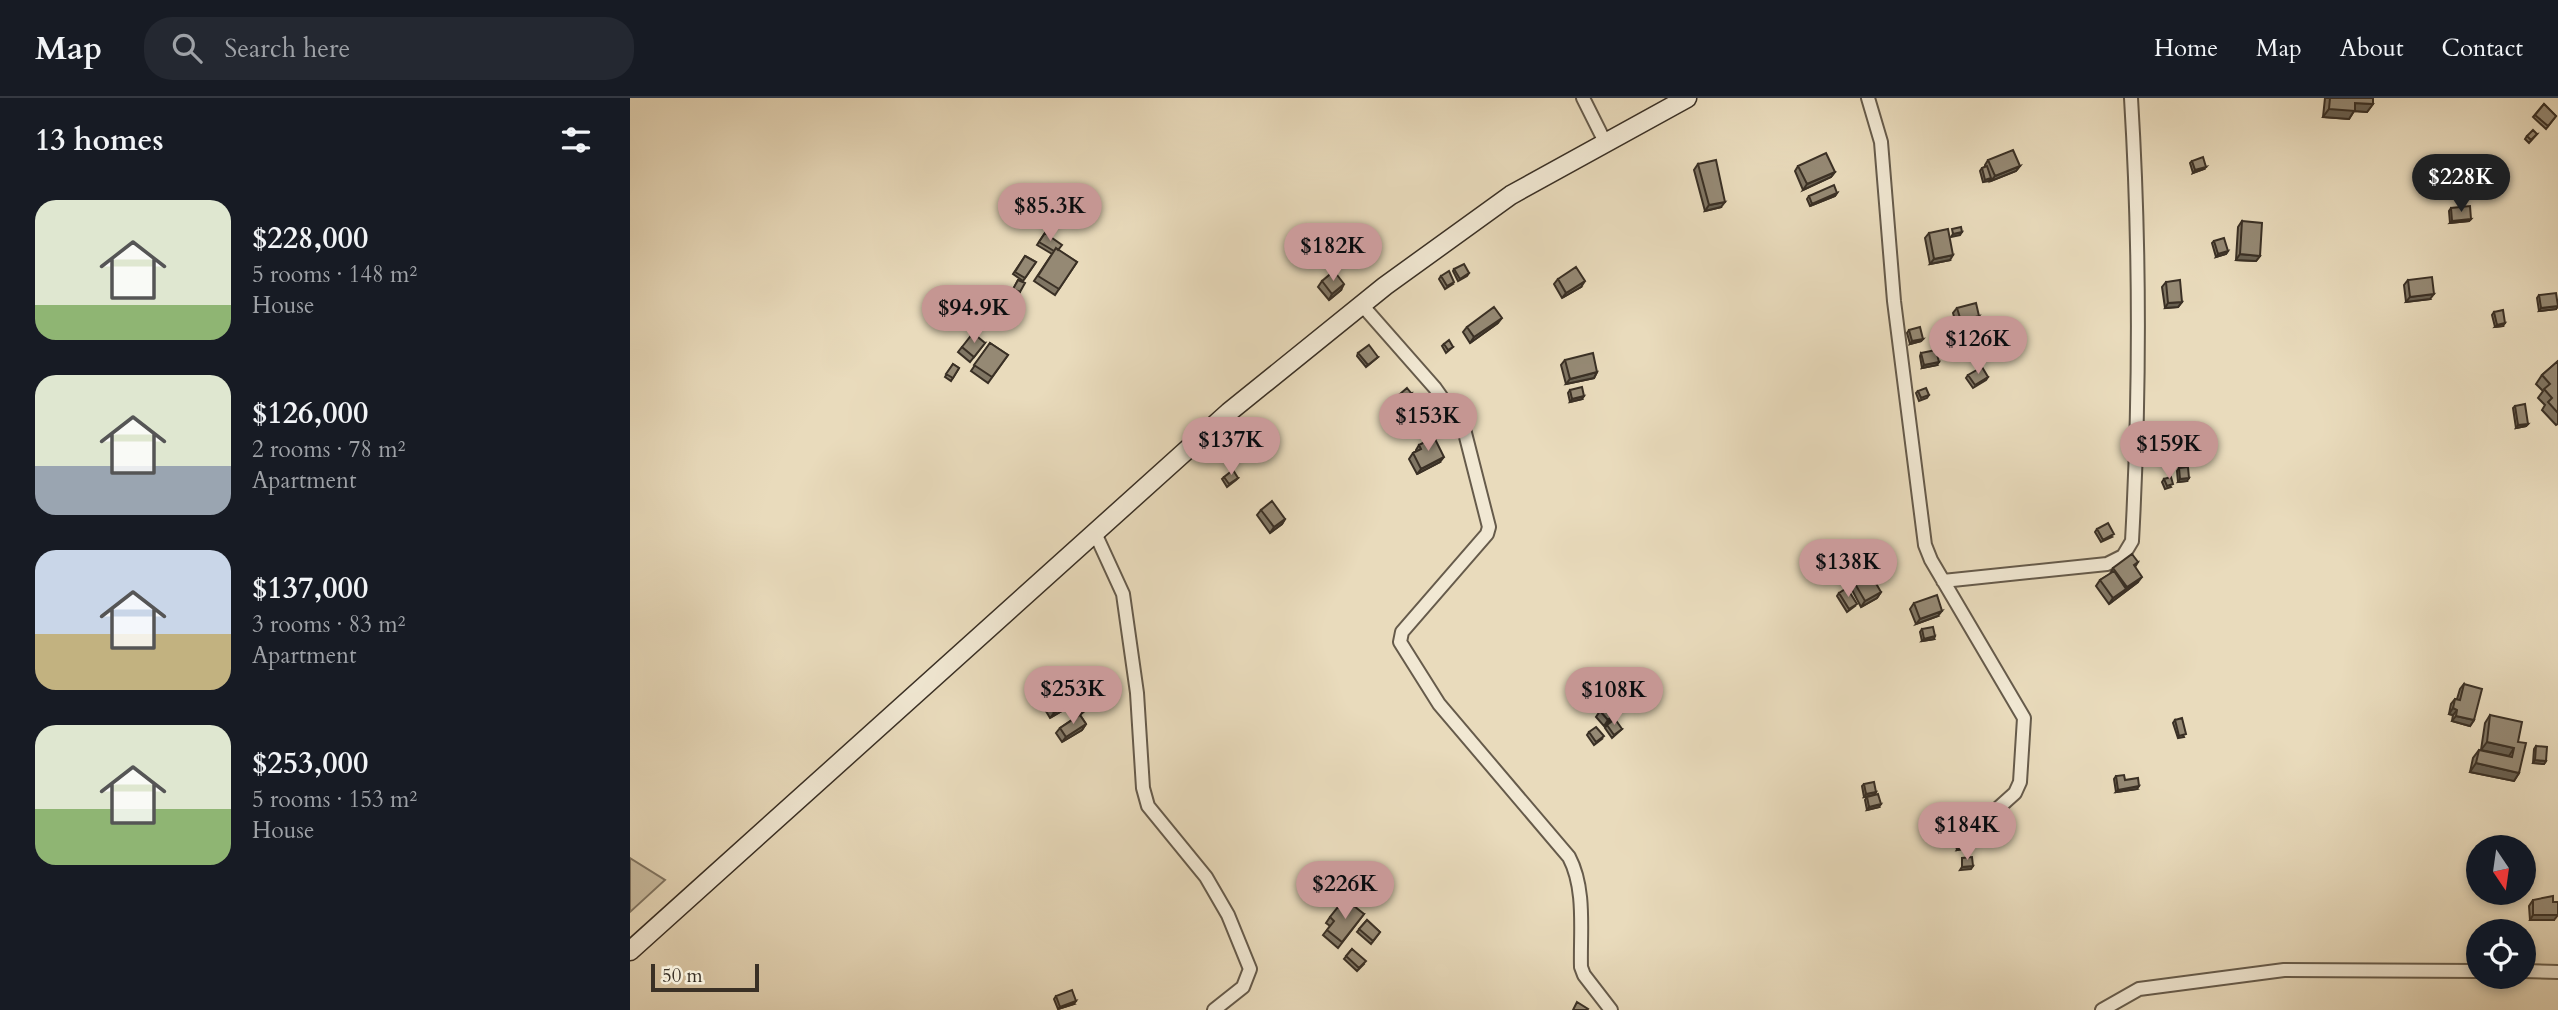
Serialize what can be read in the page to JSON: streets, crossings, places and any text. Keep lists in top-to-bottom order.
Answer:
{
  "scale_bar": "50 m",
  "north": "bottom",
  "page": {
    "header": "Map",
    "search": "Search here",
    "nav": [
      "Home",
      "Map",
      "About",
      "Contact"
    ],
    "heading": "13 homes",
    "price": [
      "$228K",
      "$85.3K",
      "$182K",
      "$94.9K",
      "$126K",
      "$153K",
      "$137K",
      "$159K",
      "$138K",
      "$253K",
      "$108K",
      "$184K",
      "$226K"
    ],
    "list": [
      {
        "name": "$228,000",
        "note": "5 rooms · 148 m² · House"
      },
      {
        "name": "$126,000",
        "note": "2 rooms · 78 m² · Apartment"
      },
      {
        "name": "$137,000",
        "note": "3 rooms · 83 m² · Apartment"
      },
      {
        "name": "$253,000",
        "note": "5 rooms · 153 m² · House"
      }
    ],
    "scale": "50 m"
  }
}
